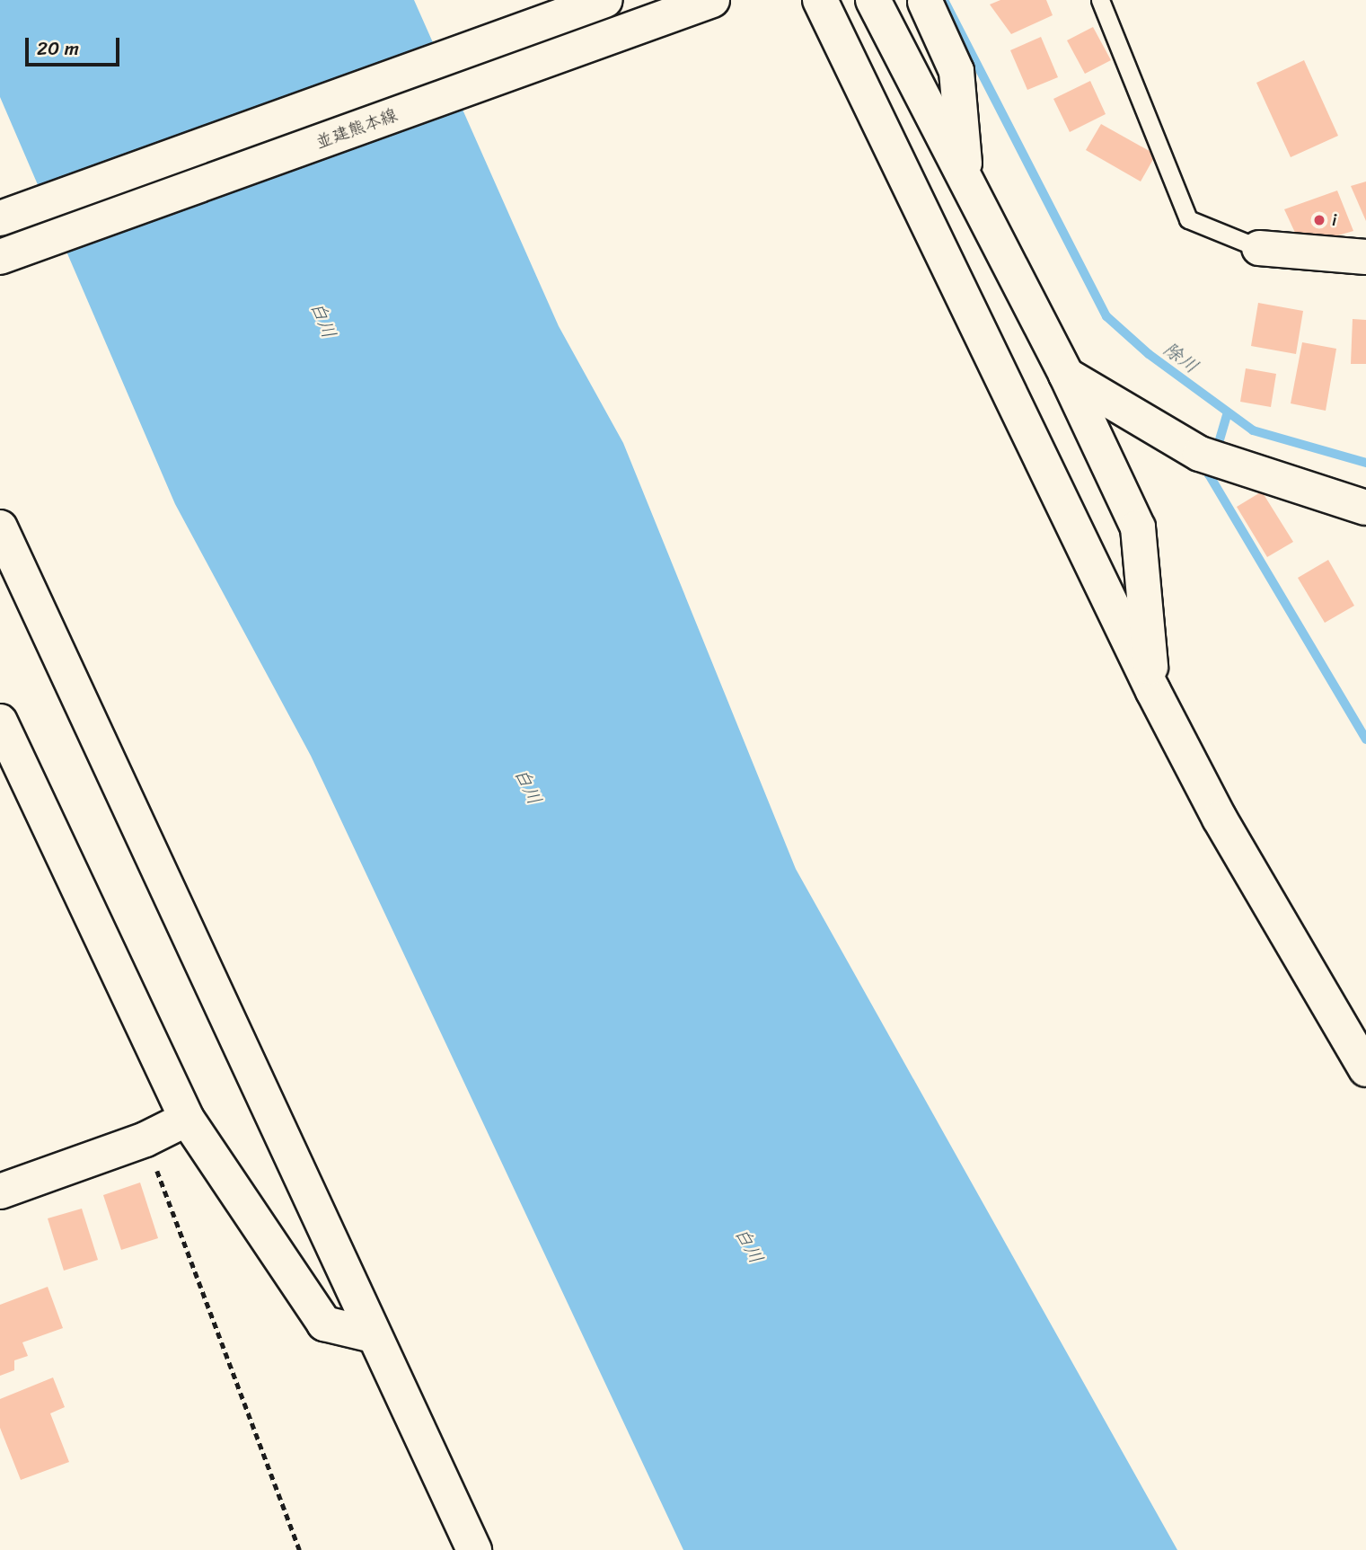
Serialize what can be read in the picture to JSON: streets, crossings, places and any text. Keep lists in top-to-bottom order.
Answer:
{
  "streets": {
    "street": ["並建熊本線"]
  },
  "water": ["白川", "除川"],
  "places": ["i"],
  "scale_bar": "20 m"
}
